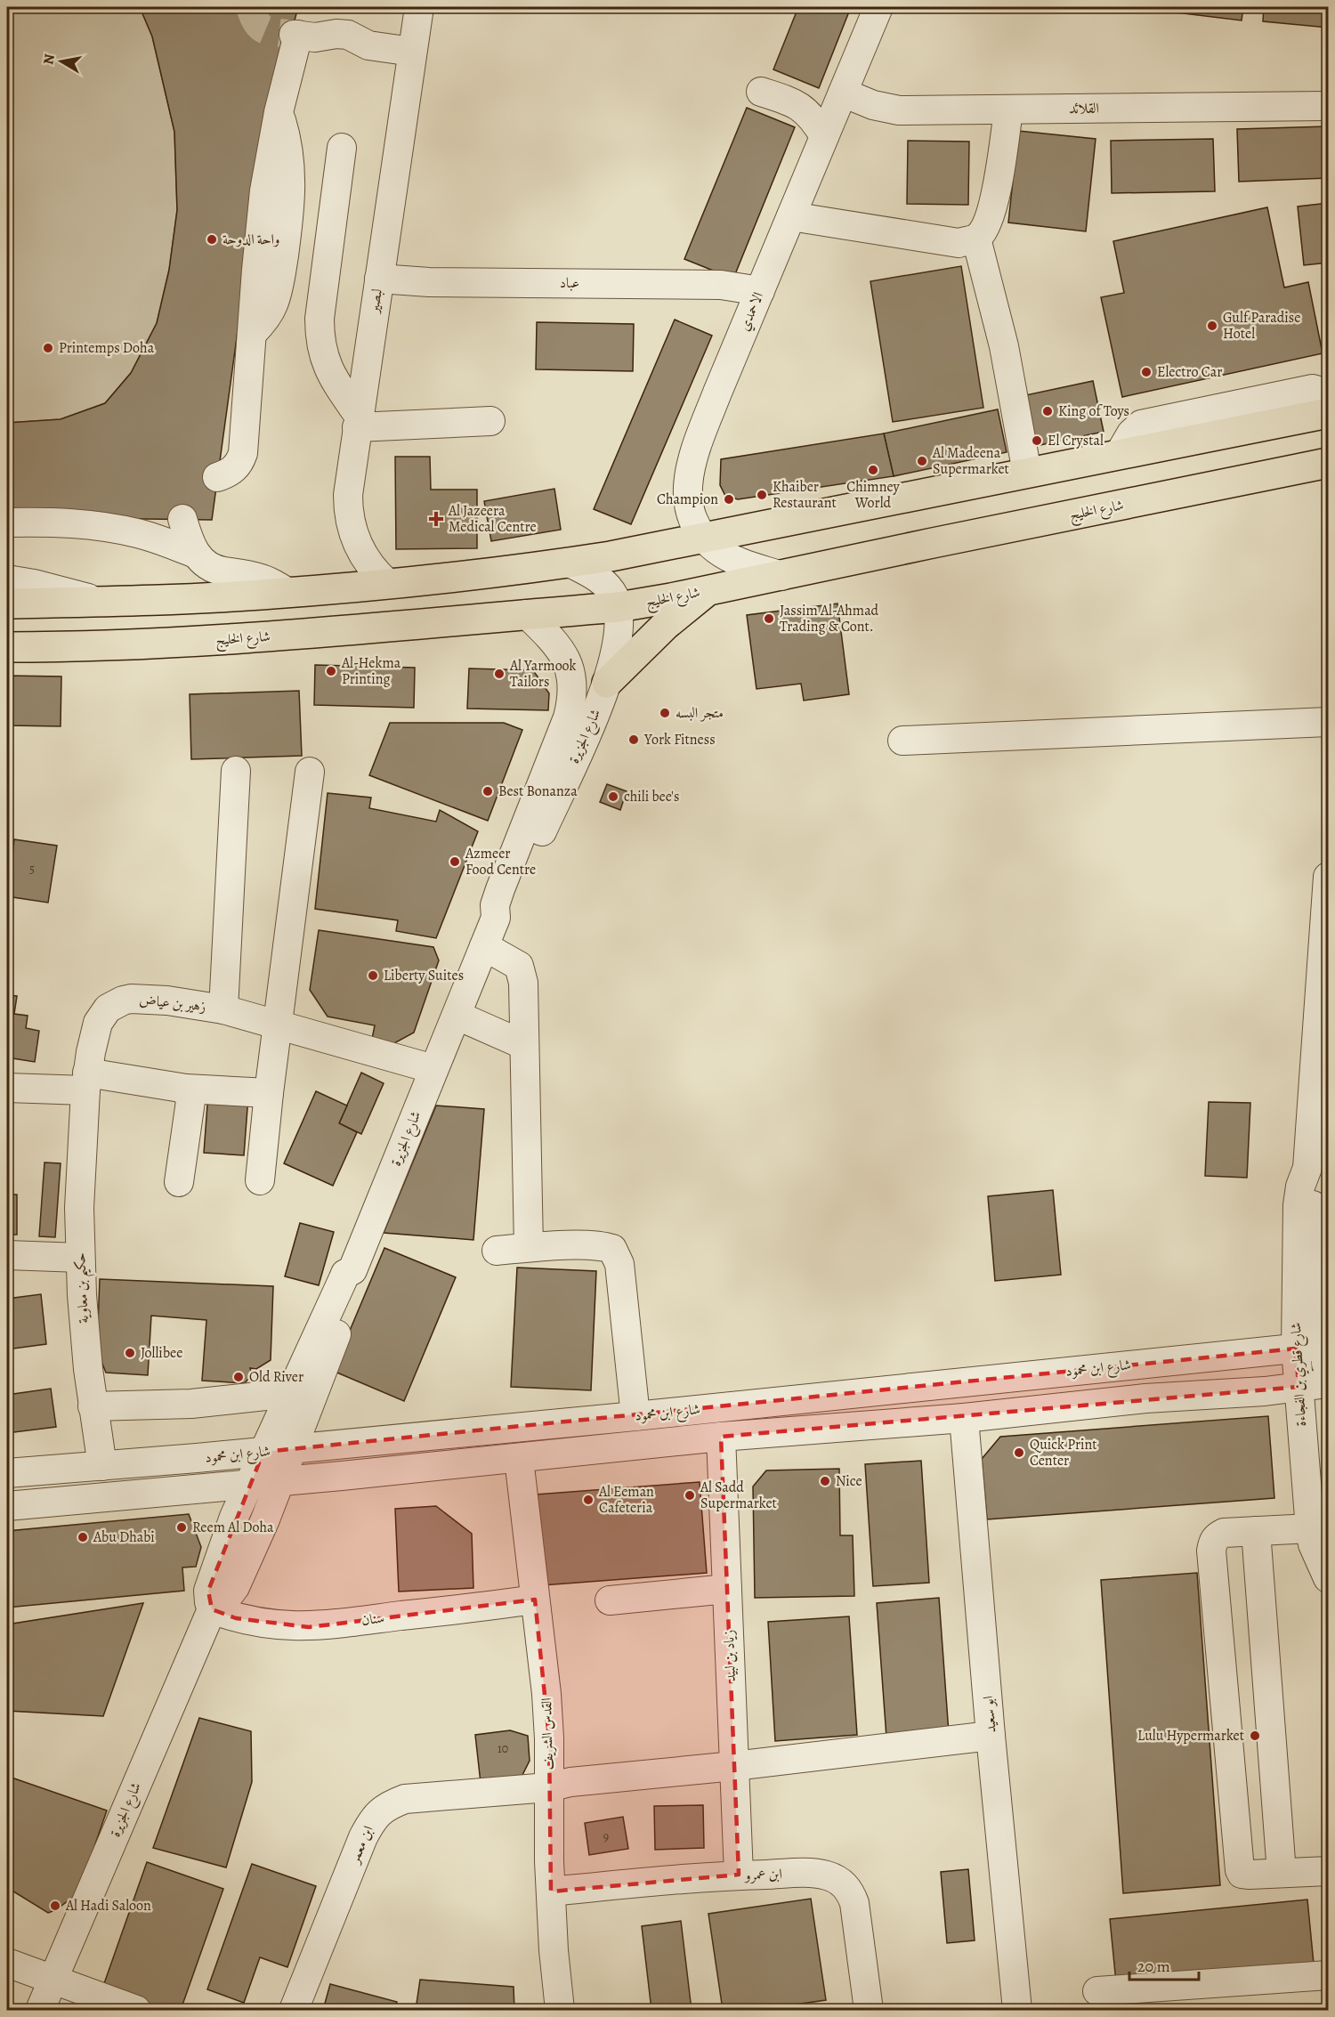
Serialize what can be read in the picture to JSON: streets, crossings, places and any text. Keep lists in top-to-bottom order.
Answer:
{
  "streets": {
    "main road": ["شارع الخليج"],
    "street": [
      "القلائد",
      "عباد",
      "لبصير",
      "الاحمدي",
      "شارع الجزيرة",
      "زهير بن عياض",
      "حكيم بن معاوية",
      "شارع ابن محمود",
      "شارع قطري بن الفجاءة",
      "سنان",
      "زياد بن لبيد",
      "ابو سعيد",
      "القدس الشريف",
      "ابن معمر",
      "ابن عمرو"
    ]
  },
  "crossings": [
    ["القلائد", "الاحمدي"],
    ["عباد", "لبصير"],
    ["عباد", "الاحمدي"],
    ["الاحمدي", "شارع الخليج"],
    ["شارع الخليج", "شارع الجزيرة"],
    ["شارع الجزيرة", "زهير بن عياض"],
    ["شارع الجزيرة", "شارع ابن محمود"],
    ["شارع الجزيرة", "سنان"],
    ["زهير بن عياض", "حكيم بن معاوية"],
    ["حكيم بن معاوية", "شارع ابن محمود"],
    ["شارع ابن محمود", "شارع قطري بن الفجاءة"],
    ["شارع ابن محمود", "زياد بن لبيد"],
    ["شارع ابن محمود", "ابو سعيد"],
    ["شارع ابن محمود", "القدس الشريف"],
    ["سنان", "القدس الشريف"],
    ["زياد بن لبيد", "ابن معمر"],
    ["زياد بن لبيد", "ابن عمرو"],
    ["ابو سعيد", "ابن معمر"],
    ["القدس الشريف", "ابن معمر"],
    ["القدس الشريف", "ابن عمرو"]
  ],
  "places": {
    "other": [
      "واحة الدوحة",
      "Gulf Paradise Hotel",
      "Printemps Doha",
      "Electro Car",
      "King of Toys",
      "El Crystal",
      "Al Madeena Supermarket",
      "Chimney World",
      "Khaiber Restaurant",
      "Champion",
      "Jassim Al-Ahmad Trading & Cont.",
      "Al-Hekma Printing",
      "Al Yarmook Tailors",
      "متجر البسه",
      "York Fitness",
      "Best Bonanza",
      "chili bee's",
      "Azmeer Food Centre",
      "Liberty Suites",
      "Jollibee",
      "Old River",
      "Quick Print Center",
      "Nice",
      "Al Sadd Supermarket",
      "Al Eeman Cafeteria",
      "Reem Al Doha",
      "Abu Dhabi",
      "Lulu Hypermarket",
      "Al Hadi Saloon"
    ],
    "health": ["Al Jazeera Medical Centre"]
  },
  "house_numbers": ["5", "10", "9"],
  "scale_bar": "20 m",
  "north": "left"
}
